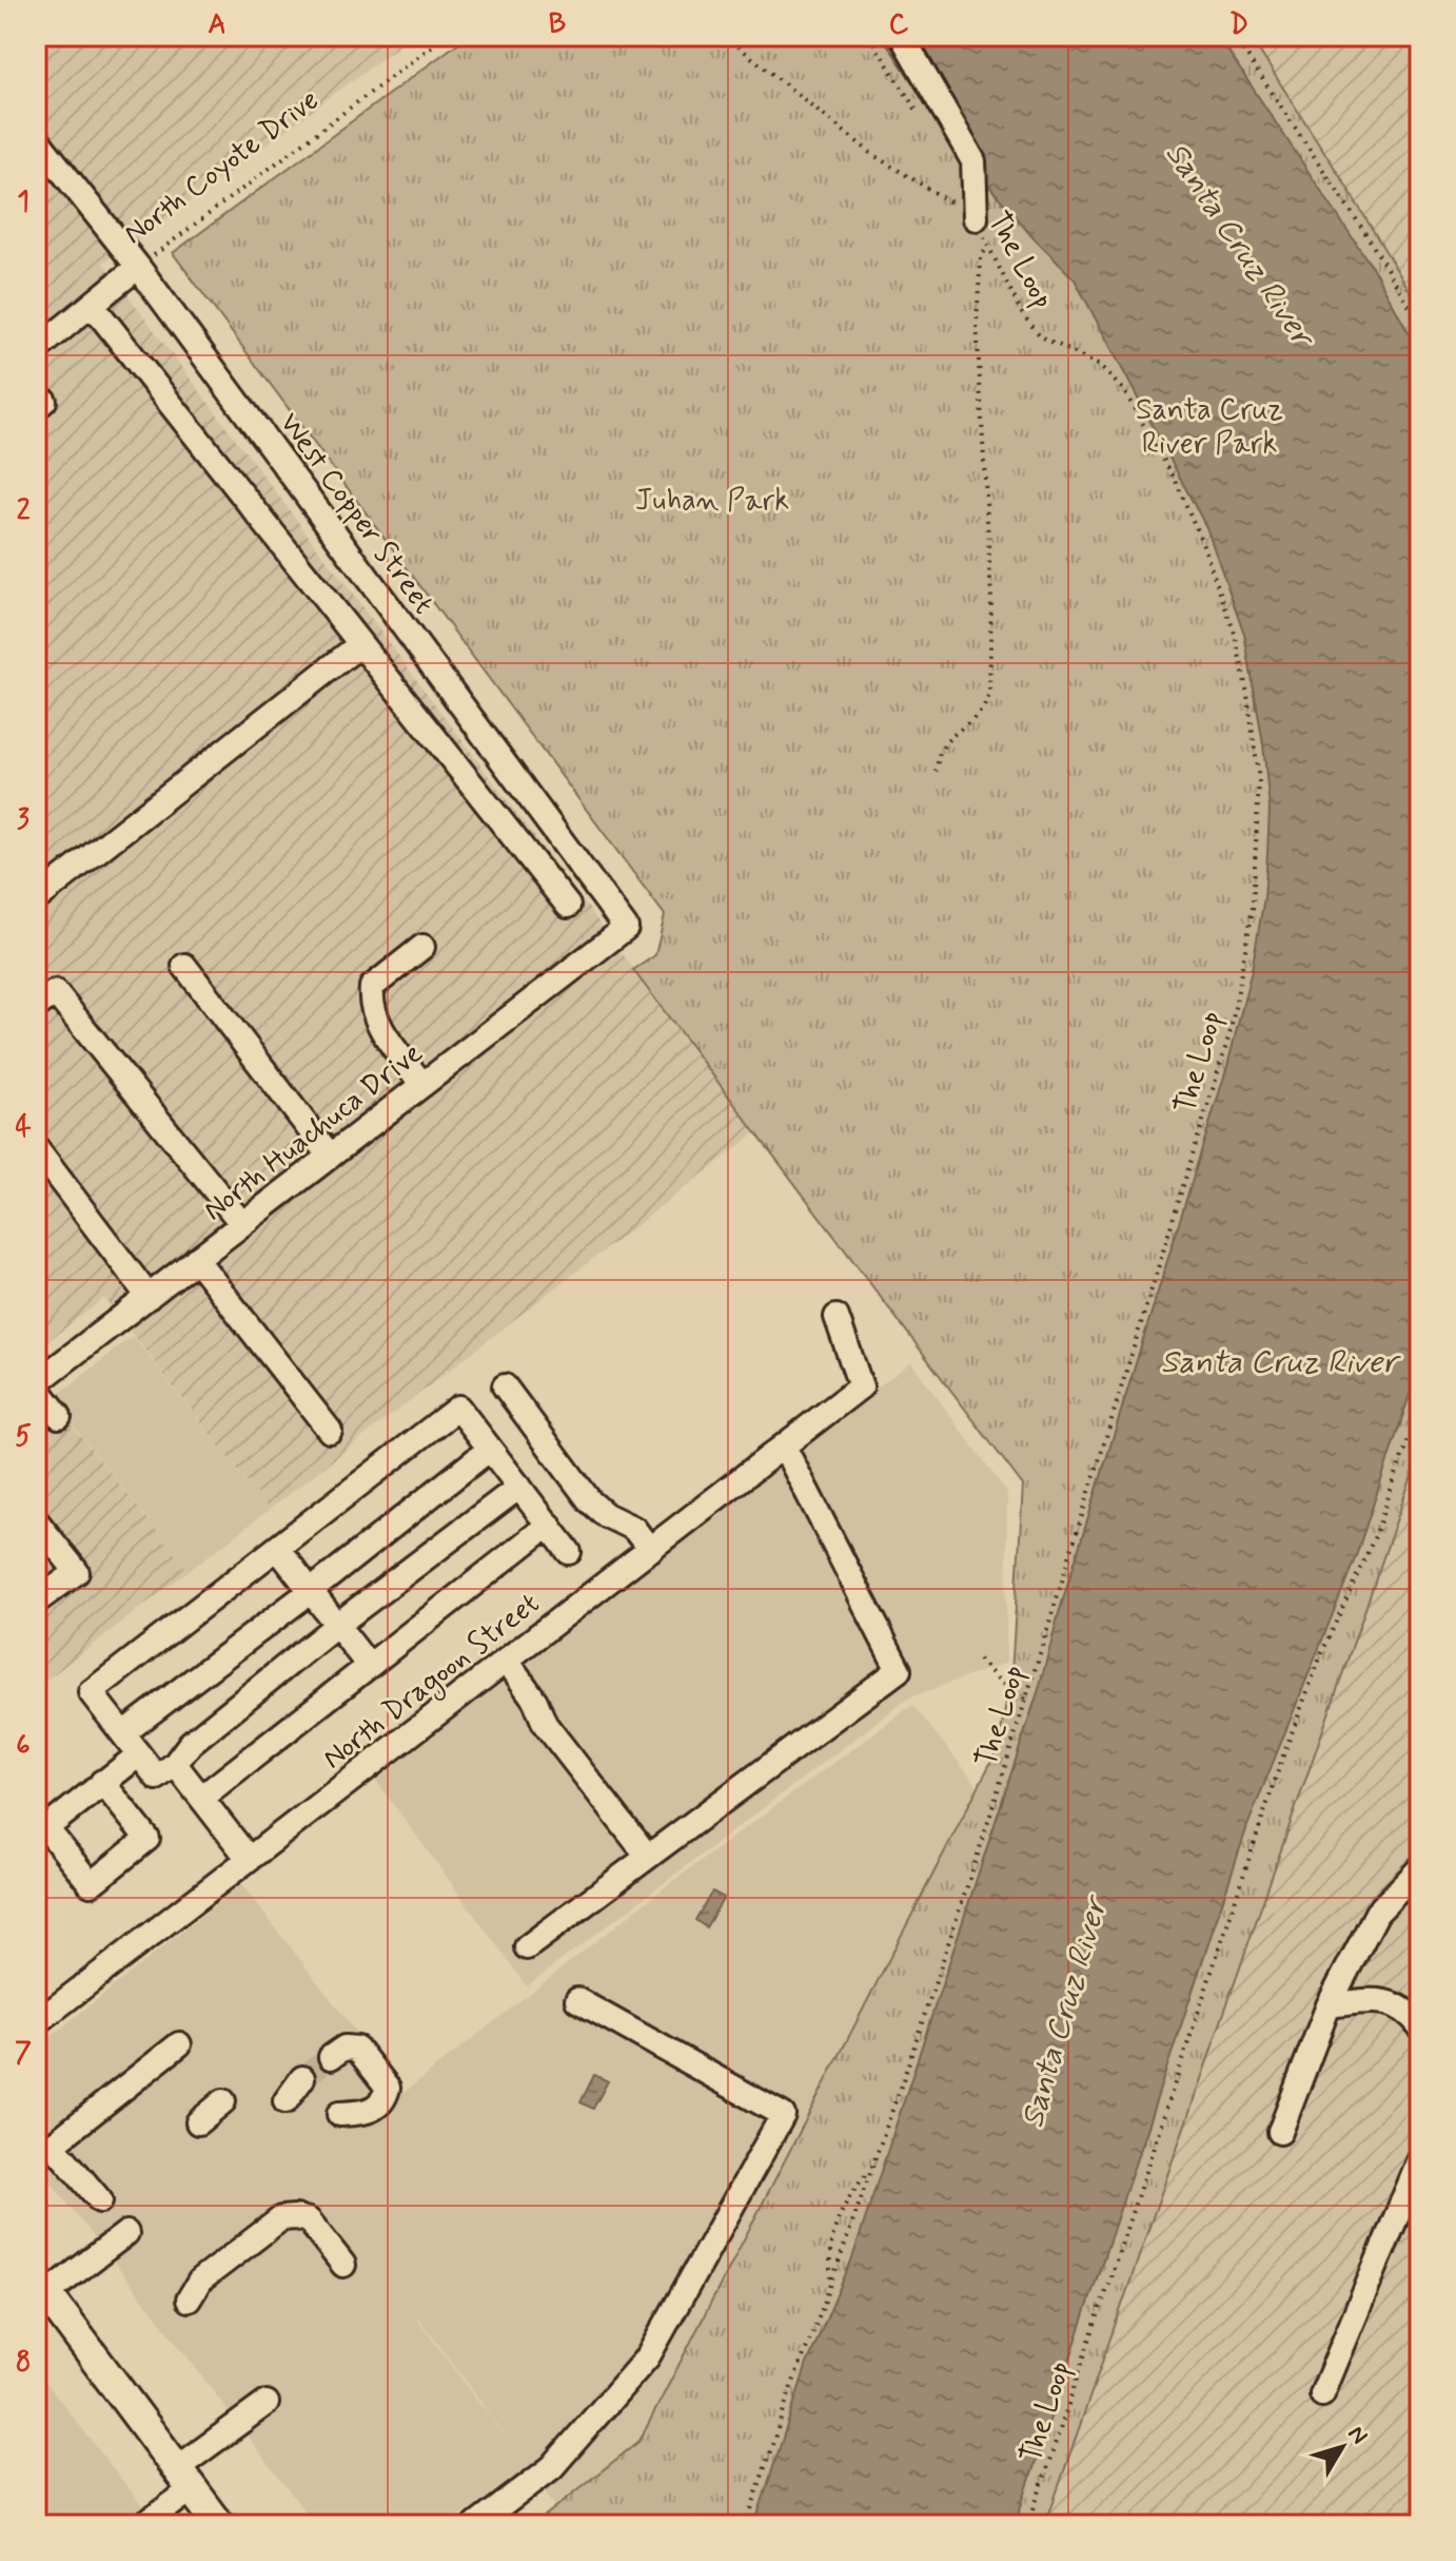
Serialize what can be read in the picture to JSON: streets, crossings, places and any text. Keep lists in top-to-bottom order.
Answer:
{
  "streets": {
    "street": [
      "North Coyote Drive",
      "West Copper Street",
      "North Huachuca Drive",
      "North Dragoon Street"
    ],
    "path": ["The Loop"]
  },
  "crossings": [
    ["North Coyote Drive", "West Copper Street"],
    ["West Copper Street", "North Huachuca Drive"]
  ],
  "water": ["Santa Cruz River"],
  "parks": ["Santa Cruz River Park", "Juhan Park"],
  "north": "top right",
  "grid": {
    "columns": [
      "A",
      "B",
      "C",
      "D"
    ],
    "rows": [
      "1",
      "2",
      "3",
      "4",
      "5",
      "6",
      "7",
      "8"
    ]
  }
}
